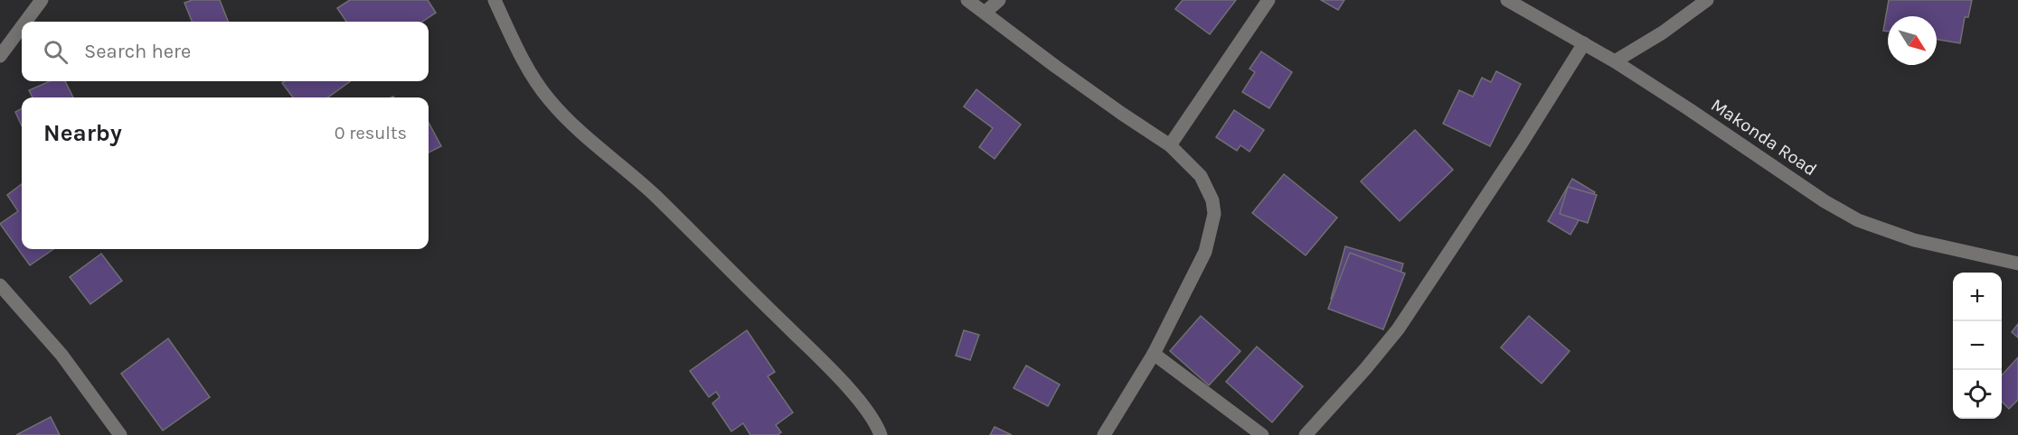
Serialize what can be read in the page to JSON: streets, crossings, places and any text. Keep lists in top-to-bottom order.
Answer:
{
  "streets": {
    "street": ["Makonda Road"]
  },
  "north": "bottom right",
  "page": {
    "search": "Search here",
    "heading": ["Nearby", "0 results"],
    "map_buttons": ["+", "−"]
  }
}
